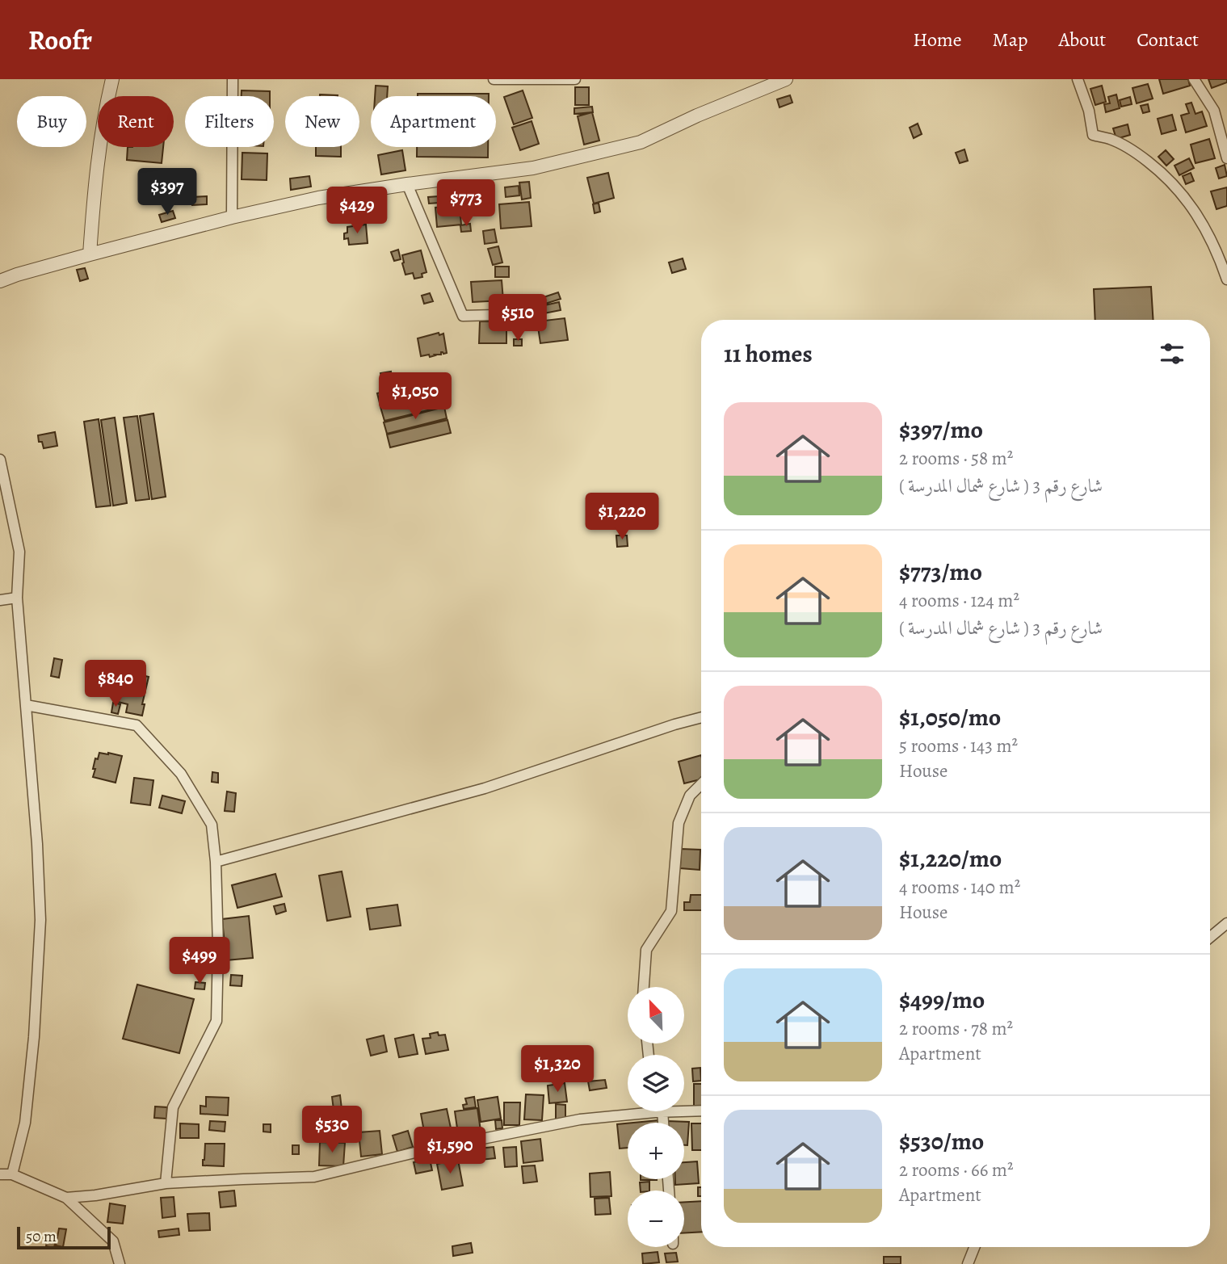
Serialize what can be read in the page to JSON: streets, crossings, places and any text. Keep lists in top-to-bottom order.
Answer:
{
  "scale_bar": "50 m",
  "north": "top left",
  "page": {
    "header": "Roofr",
    "nav": [
      "Home",
      "Map",
      "About",
      "Contact"
    ],
    "chip": [
      "Buy",
      "Rent",
      "Filters",
      "New",
      "Apartment"
    ],
    "price": [
      "$397",
      "$773",
      "$429",
      "$510",
      "$1,050",
      "$1,220",
      "$840",
      "$499",
      "$1,320",
      "$530",
      "$1,590"
    ],
    "heading": "11 homes",
    "list": [
      {
        "name": "$397/mo",
        "note": "2 rooms · 58 m² · شارع رقم 3 ( شارع شمال المدرسة )"
      },
      {
        "name": "$773/mo",
        "note": "4 rooms · 124 m² · شارع رقم 3 ( شارع شمال المدرسة )"
      },
      {
        "name": "$1,050/mo",
        "note": "5 rooms · 143 m² · House"
      },
      {
        "name": "$1,220/mo",
        "note": "4 rooms · 140 m² · House"
      },
      {
        "name": "$499/mo",
        "note": "2 rooms · 78 m² · Apartment"
      },
      {
        "name": "$530/mo",
        "note": "2 rooms · 66 m² · Apartment"
      }
    ],
    "map_buttons": ["+", "−"],
    "scale": "50 m"
  }
}
